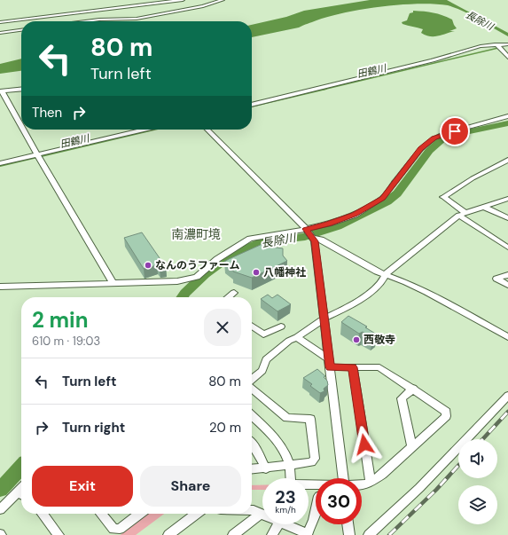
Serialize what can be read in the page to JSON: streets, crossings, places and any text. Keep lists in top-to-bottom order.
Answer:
{
  "districts": ["南濃町境"],
  "water": ["長除川", "田鶴川"],
  "places": ["なんのうファーム", "八幡神社", "西敬寺"],
  "page": {
    "turn": ["80 m", "Turn left"],
    "then": "Then",
    "heading": ["2 min", "610 m · 19:03"],
    "list": [
      {
        "name": "Turn left",
        "value": "80 m"
      },
      {
        "name": "Turn right",
        "value": "20 m"
      }
    ],
    "buttons": ["Exit", "Share"],
    "speed": "23 km/h",
    "limit": "30"
  }
}
